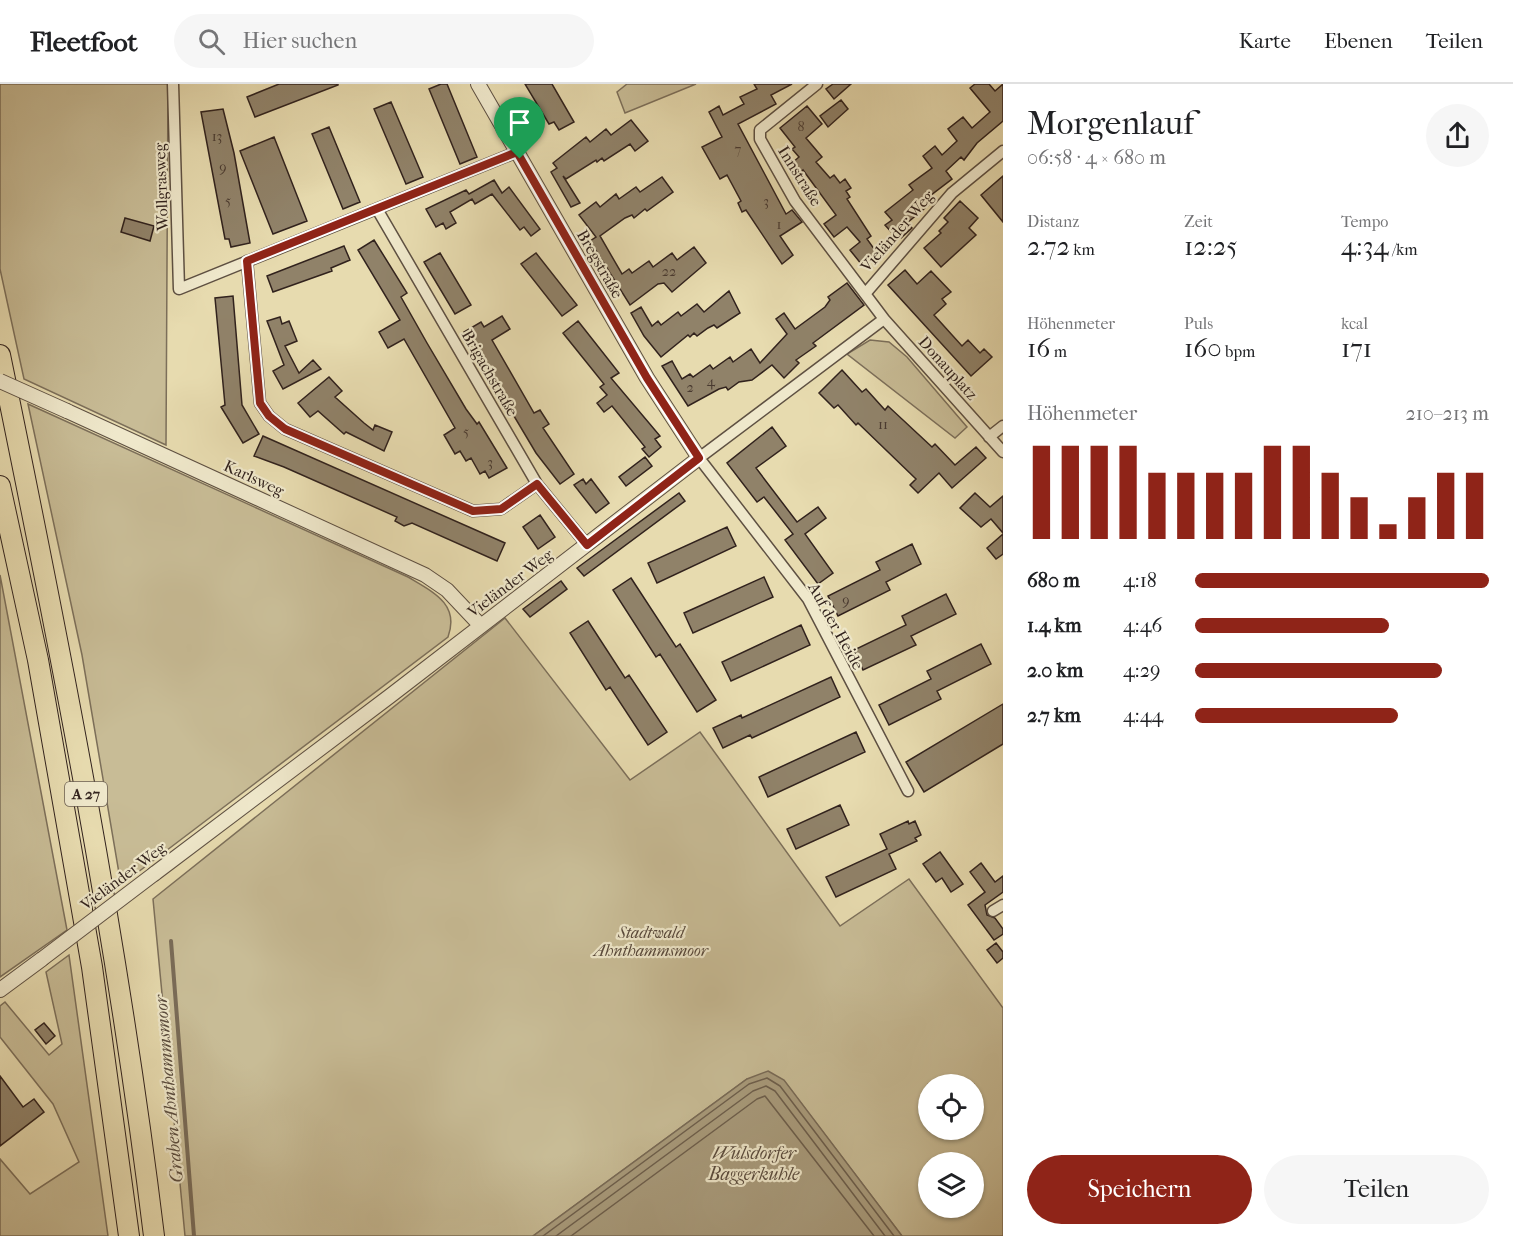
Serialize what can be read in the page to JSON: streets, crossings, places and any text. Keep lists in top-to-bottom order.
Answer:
{
  "streets": {
    "highway": ["A 27"],
    "street": [
      "Innstraße",
      "Wollgrasweg",
      "Vieländer Weg",
      "Bregstraße",
      "Donauplatz",
      "Brigachstraße",
      "Karlsweg",
      "Auf der Heide"
    ]
  },
  "crossings": [
    ["Innstraße", "Vieländer Weg"],
    ["Vieländer Weg", "Bregstraße"],
    ["Vieländer Weg", "Donauplatz"],
    ["Vieländer Weg", "Brigachstraße"],
    ["Vieländer Weg", "Karlsweg"],
    ["Vieländer Weg", "Auf der Heide"],
    ["Bregstraße", "Auf der Heide"]
  ],
  "water": ["Graben Ahnthammsmoor", "Wulsdorfer Baggerkuhle"],
  "parks": ["Stadtwald Ahnthammsmoor"],
  "house_numbers": [
    "8",
    "13",
    "7",
    "9",
    "5",
    "3",
    "1",
    "22",
    "4",
    "2",
    "11",
    "5",
    "3",
    "9"
  ],
  "page": {
    "header": "Fleetfoot",
    "search": "Hier suchen",
    "nav": ["Karte", "Ebenen", "Teilen"],
    "heading": ["Morgenlauf", "06:58 · 4 × 680 m"],
    "stats": [
      ["Distanz", "2.72 km"],
      ["Zeit", "12:25"],
      ["Tempo", "4:34 /km"],
      ["Höhenmeter", "16 m"],
      ["Puls", "160 bpm"],
      ["kcal", "171"]
    ],
    "chart": ["Höhenmeter", "210–213 m"],
    "list": [
      {
        "name": "680 m",
        "note": "4:18"
      },
      {
        "name": "1.4 km",
        "note": "4:46"
      },
      {
        "name": "2.0 km",
        "note": "4:29"
      },
      {
        "name": "2.7 km",
        "note": "4:44"
      }
    ],
    "buttons": ["Speichern", "Teilen"]
  }
}
